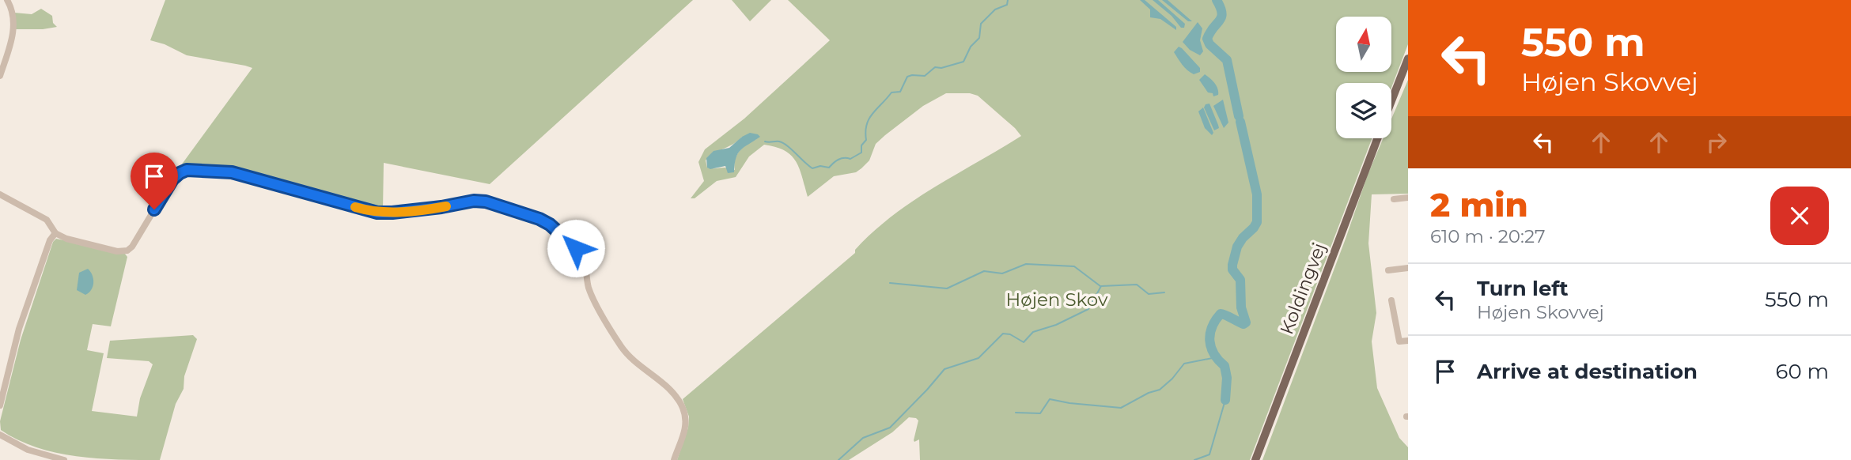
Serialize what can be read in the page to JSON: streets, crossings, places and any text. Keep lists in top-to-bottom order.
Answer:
{
  "streets": {
    "main road": ["Koldingvej"]
  },
  "parks": ["Højen Skov"],
  "north": "top",
  "page": {
    "turn": ["550 m", "Højen Skovvej"],
    "heading": ["2 min", "610 m · 20:27"],
    "list": [
      {
        "name": "Turn left",
        "note": "Højen Skovvej",
        "value": "550 m"
      },
      {
        "name": "Arrive at destination",
        "value": "60 m"
      }
    ]
  }
}
